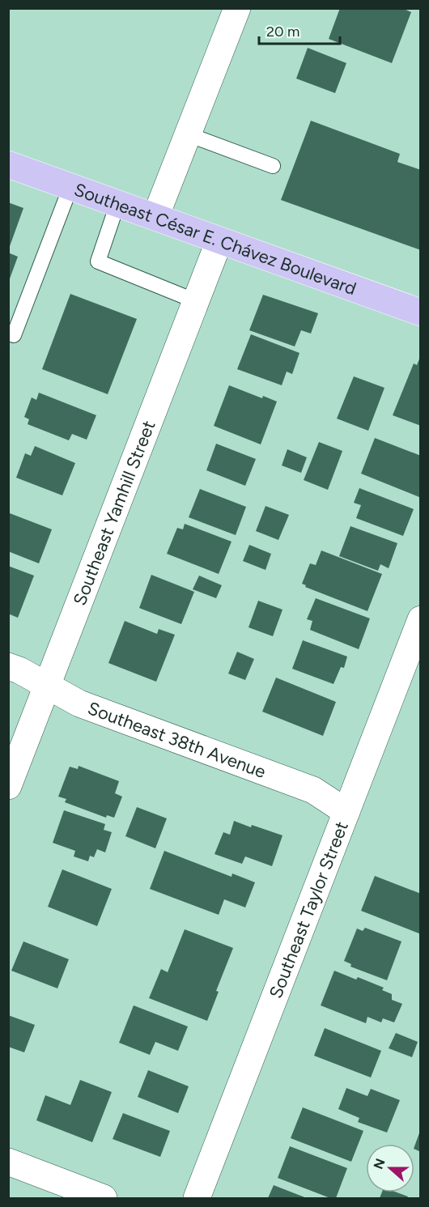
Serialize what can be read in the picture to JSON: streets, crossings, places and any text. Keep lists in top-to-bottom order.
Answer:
{
  "streets": {
    "main road": ["Southeast César E. Chávez Boulevard"],
    "street": ["Southeast Yamhill Street", "Southeast 38th Avenue", "Southeast Taylor Street"]
  },
  "crossings": [
    ["Southeast César E. Chávez Boulevard", "Southeast Yamhill Street"],
    ["Southeast Yamhill Street", "Southeast 38th Avenue"],
    ["Southeast 38th Avenue", "Southeast Taylor Street"]
  ],
  "scale_bar": "20 m",
  "north": "left"
}
